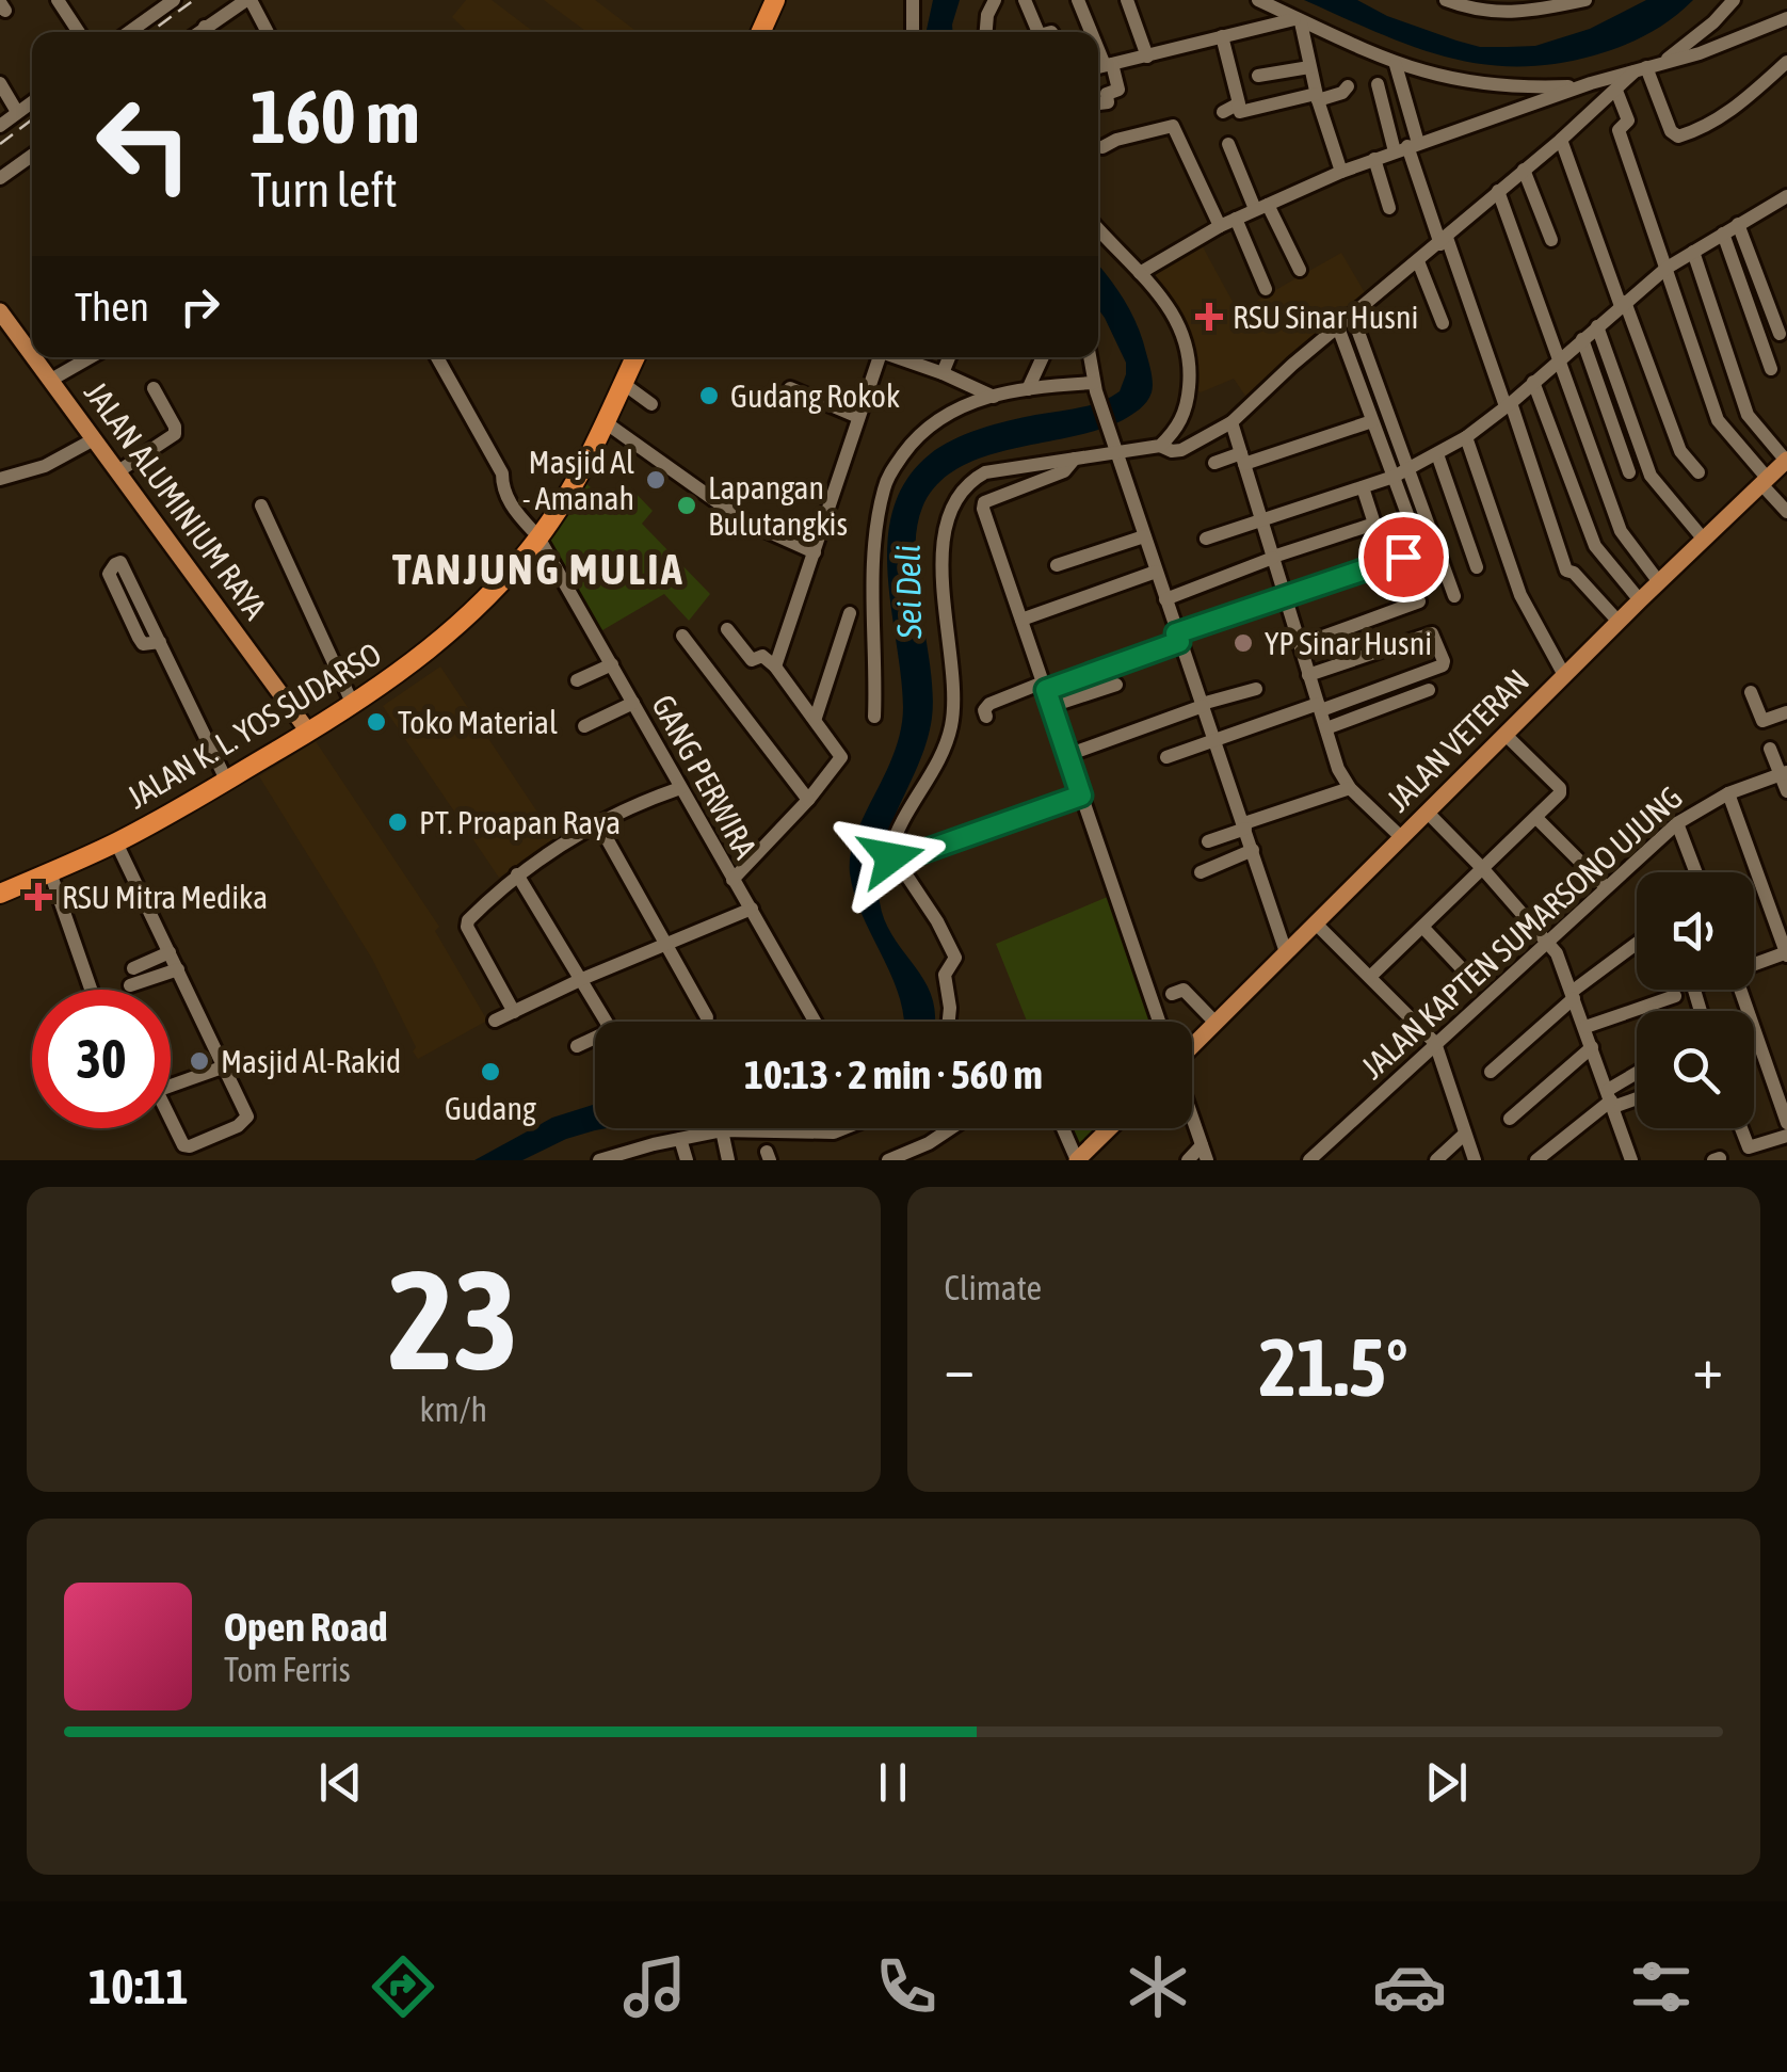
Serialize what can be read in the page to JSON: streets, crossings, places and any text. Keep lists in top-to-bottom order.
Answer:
{
  "streets": {
    "highway": ["JALAN K. L. YOS SUDARSO"],
    "main road": ["JALAN ALUMINIUM RAYA", "JALAN VETERAN"],
    "street": ["GANG PERWIRA", "JALAN KAPTEN SUMARSONO UJUNG"]
  },
  "crossings": [
    ["JALAN ALUMINIUM RAYA", "JALAN K. L. YOS SUDARSO"],
    ["JALAN K. L. YOS SUDARSO", "GANG PERWIRA"]
  ],
  "districts": ["TANJUNG MULIA"],
  "water": ["Sei Deli"],
  "places": {
    "health": ["RSU Sinar Husni", "RSU Mitra Medika"],
    "other": [
      "Gudang Rokok",
      "Masjid Al - Amanah",
      "Lapangan Bulutangkis",
      "YP Sinar Husni",
      "Toko Material",
      "PT. Proapan Raya",
      "Masjid Al-Rakid",
      "Gudang"
    ]
  },
  "page": {
    "turn": ["160 m", "Turn left"],
    "then": "Then",
    "limit": "30",
    "trip": "10:13 · 2 min · 560 m",
    "tile": [
      ["23", "km/h"],
      "Climate"
    ],
    "heat": ["−", "21.5°", "+"],
    "song": ["Open Road", "Tom Ferris"],
    "tabs": "10:11"
  }
}
